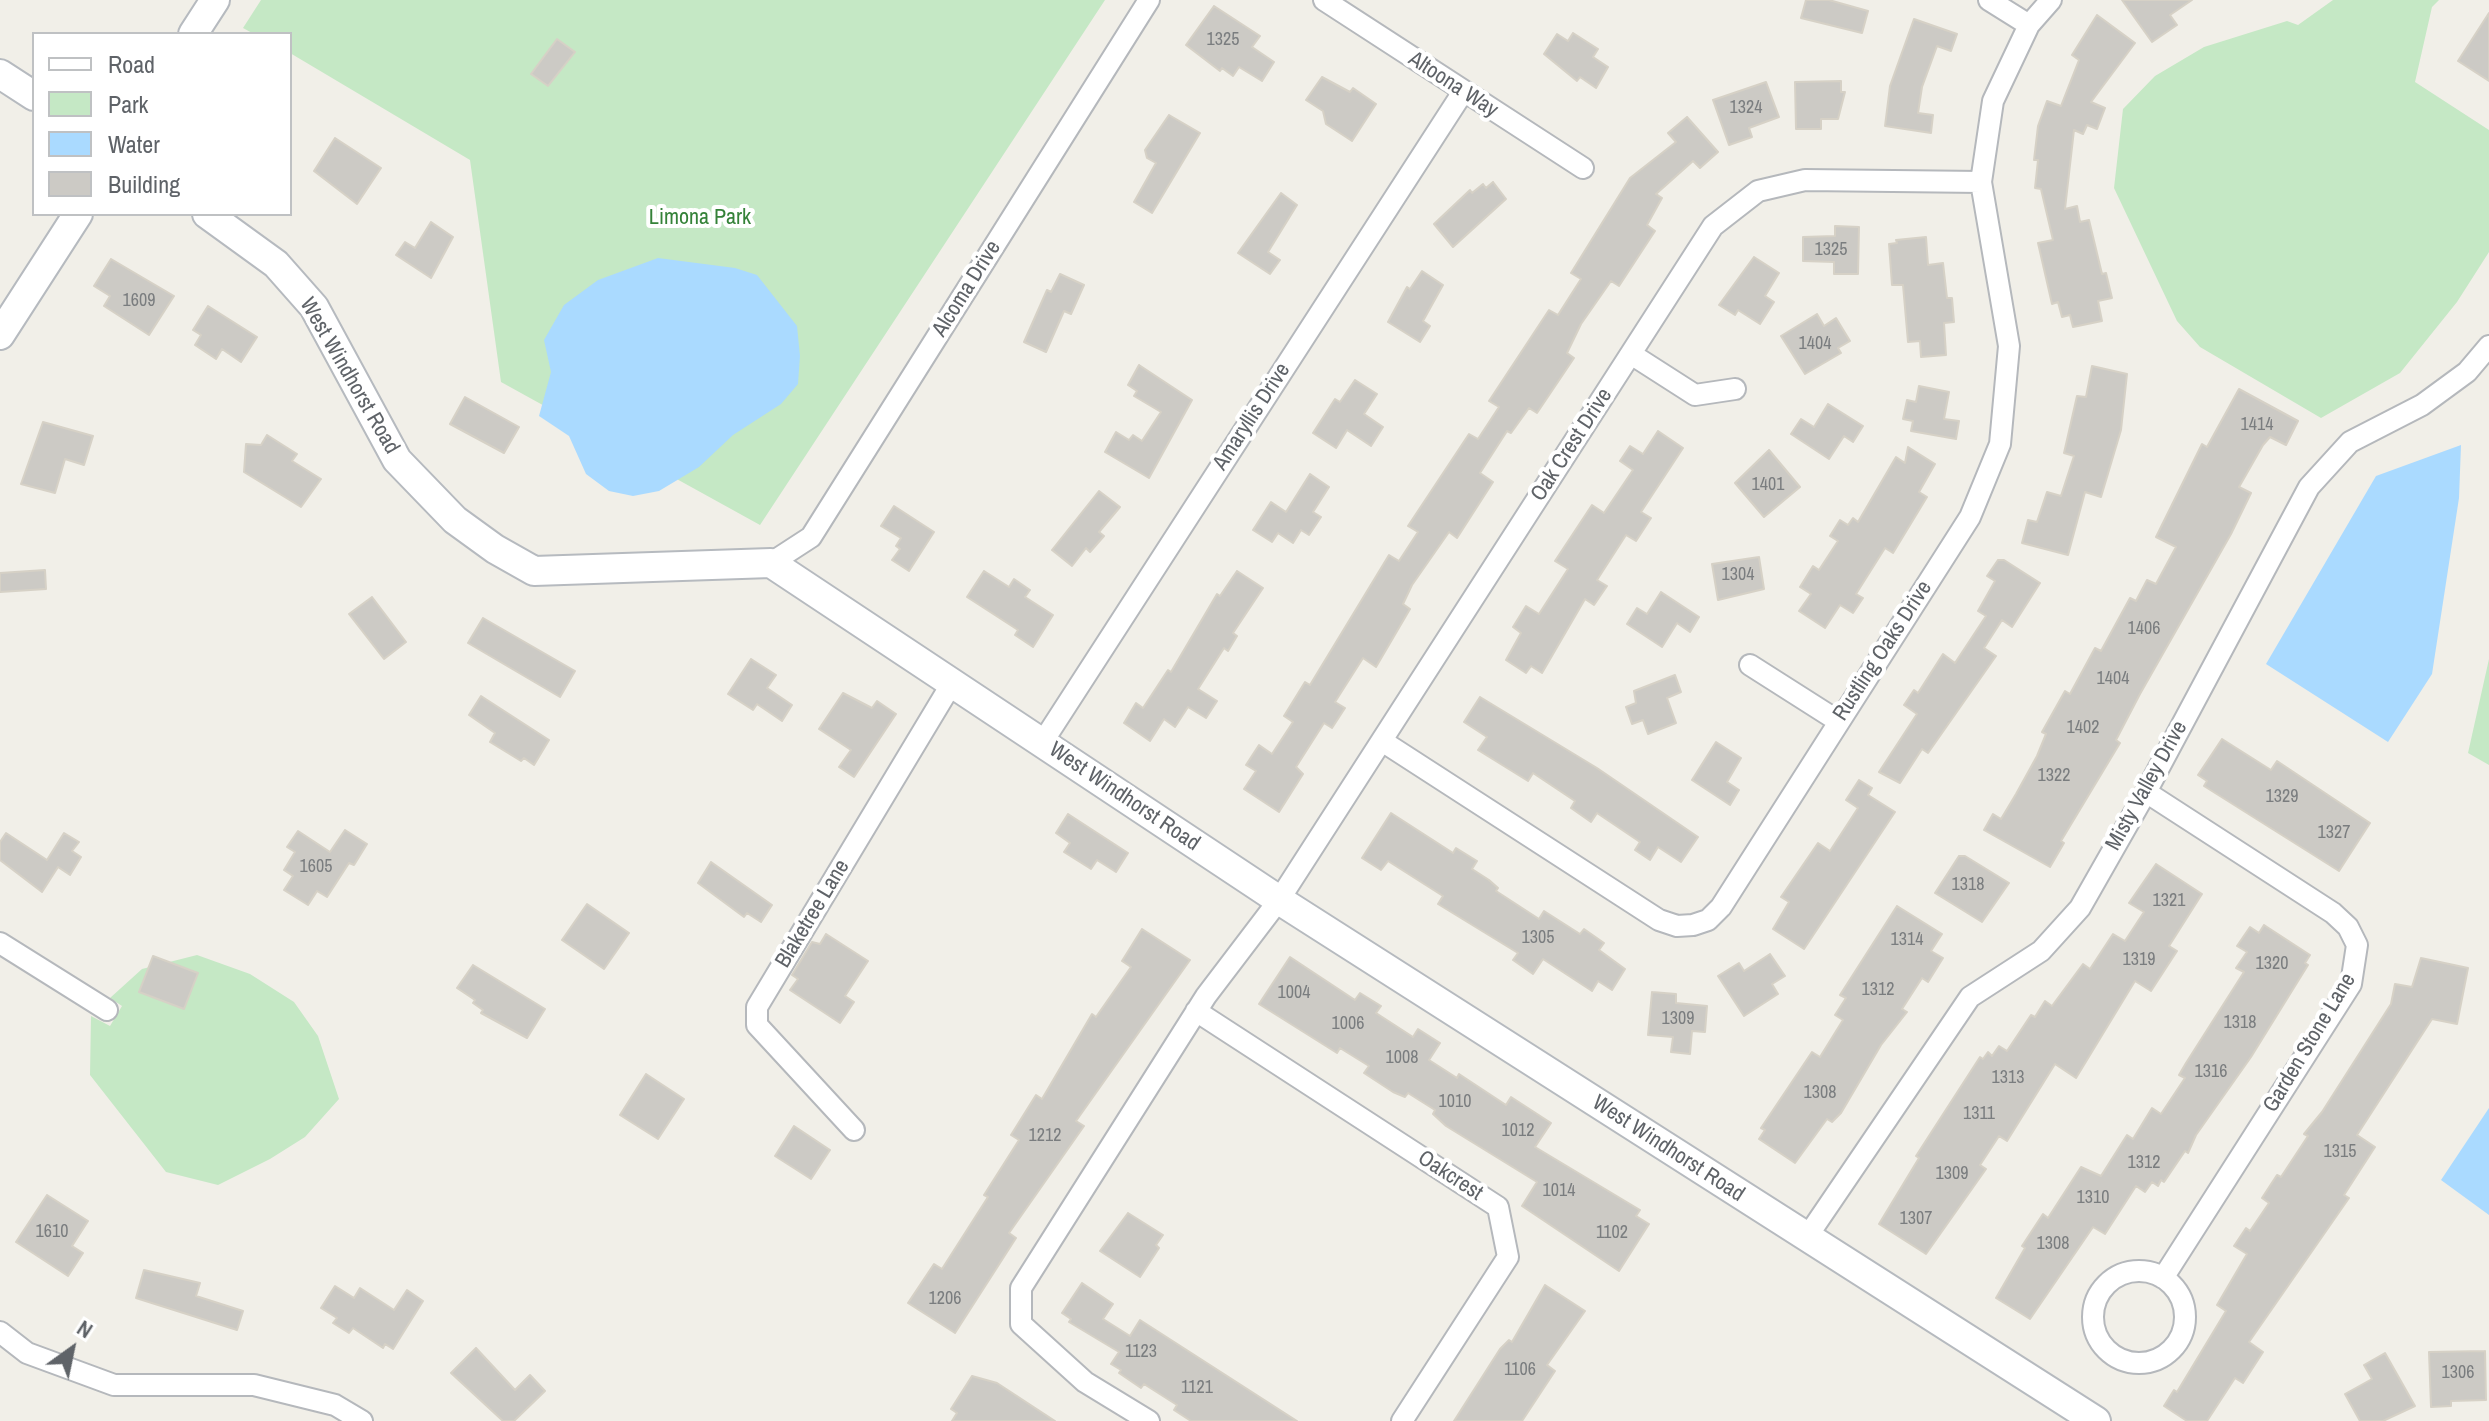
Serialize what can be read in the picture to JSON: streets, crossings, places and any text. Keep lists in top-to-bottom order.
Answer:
{
  "streets": {
    "street": [
      "Altoona Way",
      "Alcoma Drive",
      "West Windhorst Road",
      "Amaryllis Drive",
      "Oak Crest Drive",
      "Rustling Oaks Drive",
      "Misty Valley Drive",
      "Blaketree Lane",
      "Garden Stone Lane",
      "Oakcrest"
    ]
  },
  "crossings": [
    ["Altoona Way", "Amaryllis Drive"],
    ["Alcoma Drive", "West Windhorst Road"],
    ["West Windhorst Road", "Amaryllis Drive"],
    ["West Windhorst Road", "Oak Crest Drive"],
    ["West Windhorst Road", "Misty Valley Drive"],
    ["West Windhorst Road", "Blaketree Lane"],
    ["Oak Crest Drive", "Rustling Oaks Drive"],
    ["Misty Valley Drive", "Garden Stone Lane"]
  ],
  "parks": ["Limona Park"],
  "house_numbers": [
    "1325",
    "1324",
    "1325",
    "1609",
    "1404",
    "1414",
    "1401",
    "1304",
    "1406",
    "1404",
    "1402",
    "1322",
    "1329",
    "1327",
    "1605",
    "1318",
    "1321",
    "1305",
    "1314",
    "1319",
    "1320",
    "1312",
    "1004",
    "1309",
    "1318",
    "1006",
    "1008",
    "1316",
    "1313",
    "1308",
    "1010",
    "1311",
    "1012",
    "1212",
    "1315",
    "1312",
    "1309",
    "1014",
    "1310",
    "1307",
    "1610",
    "1102",
    "1308",
    "1206",
    "1123",
    "1106",
    "1306",
    "1121"
  ],
  "legend": [
    "Road",
    "Park",
    "Water",
    "Building"
  ],
  "north": "top right"
}
